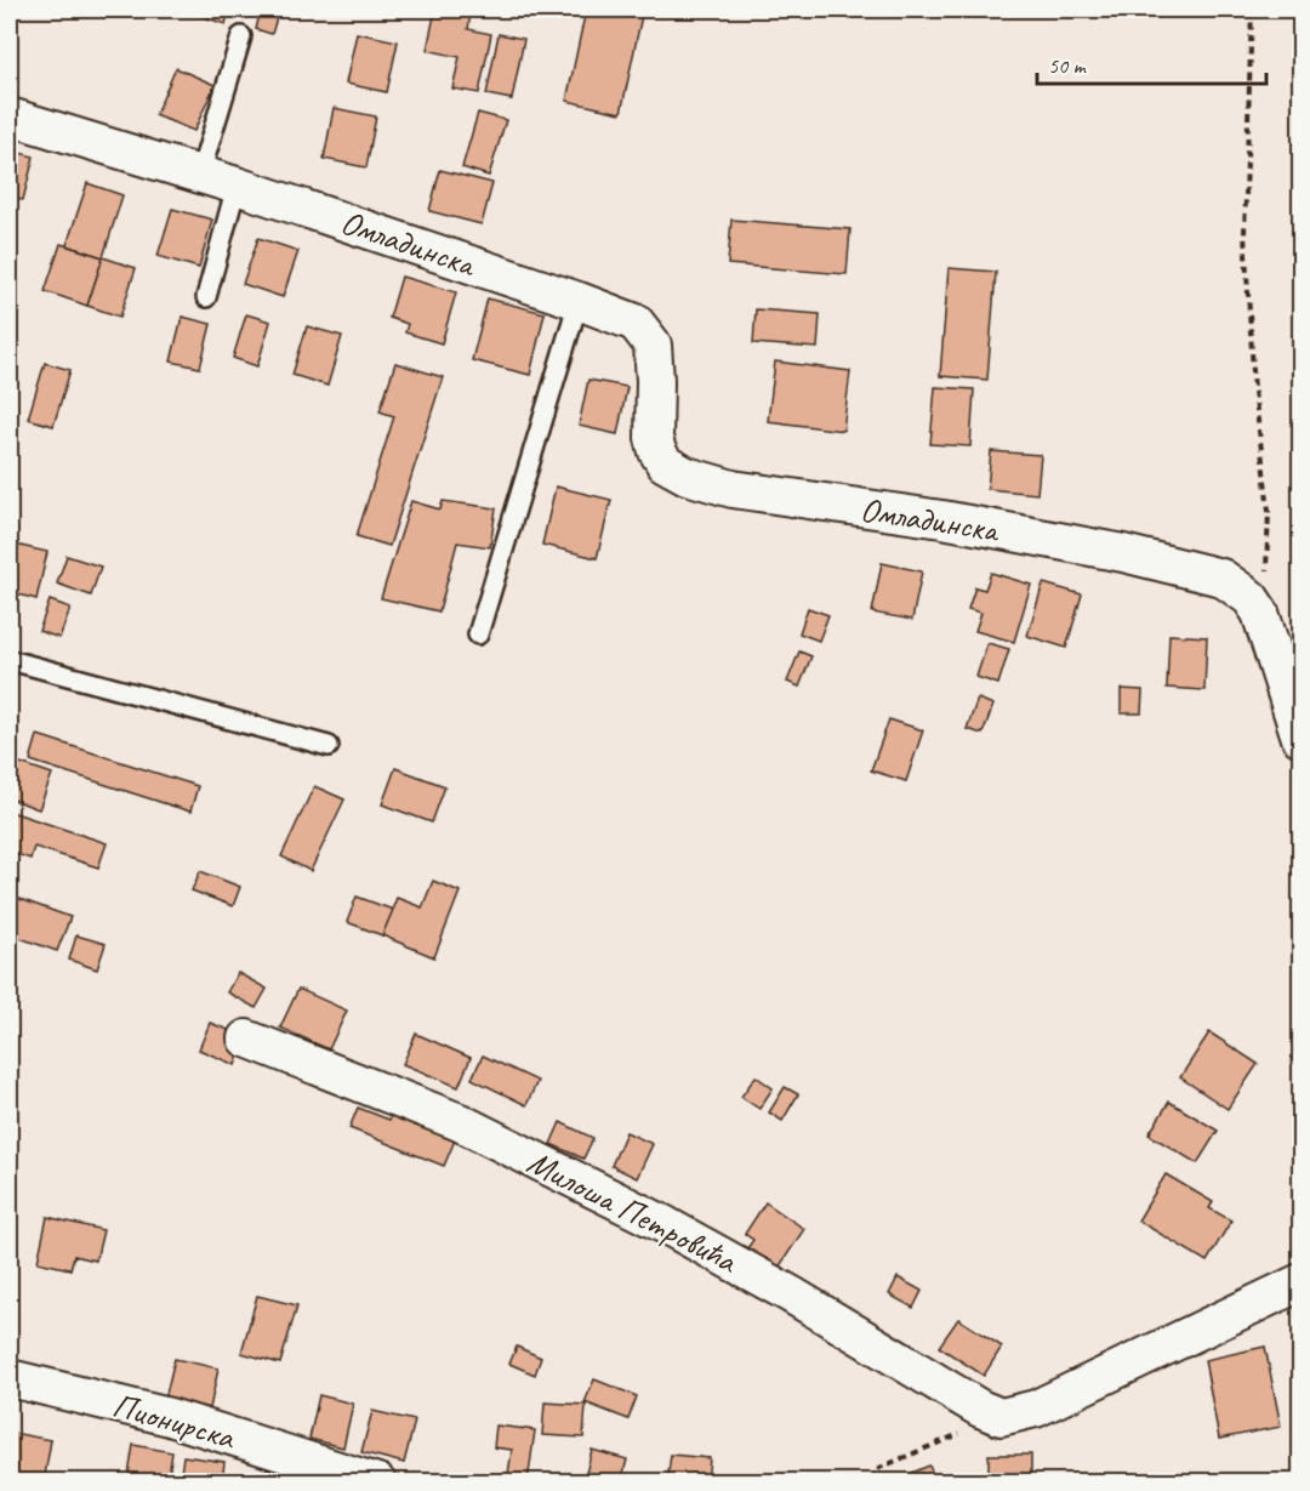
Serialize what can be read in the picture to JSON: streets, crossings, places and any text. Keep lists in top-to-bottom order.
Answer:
{
  "streets": {
    "street": ["Омладинска", "Милоша Петровића", "Пионирска"]
  },
  "scale_bar": "50 m"
}
